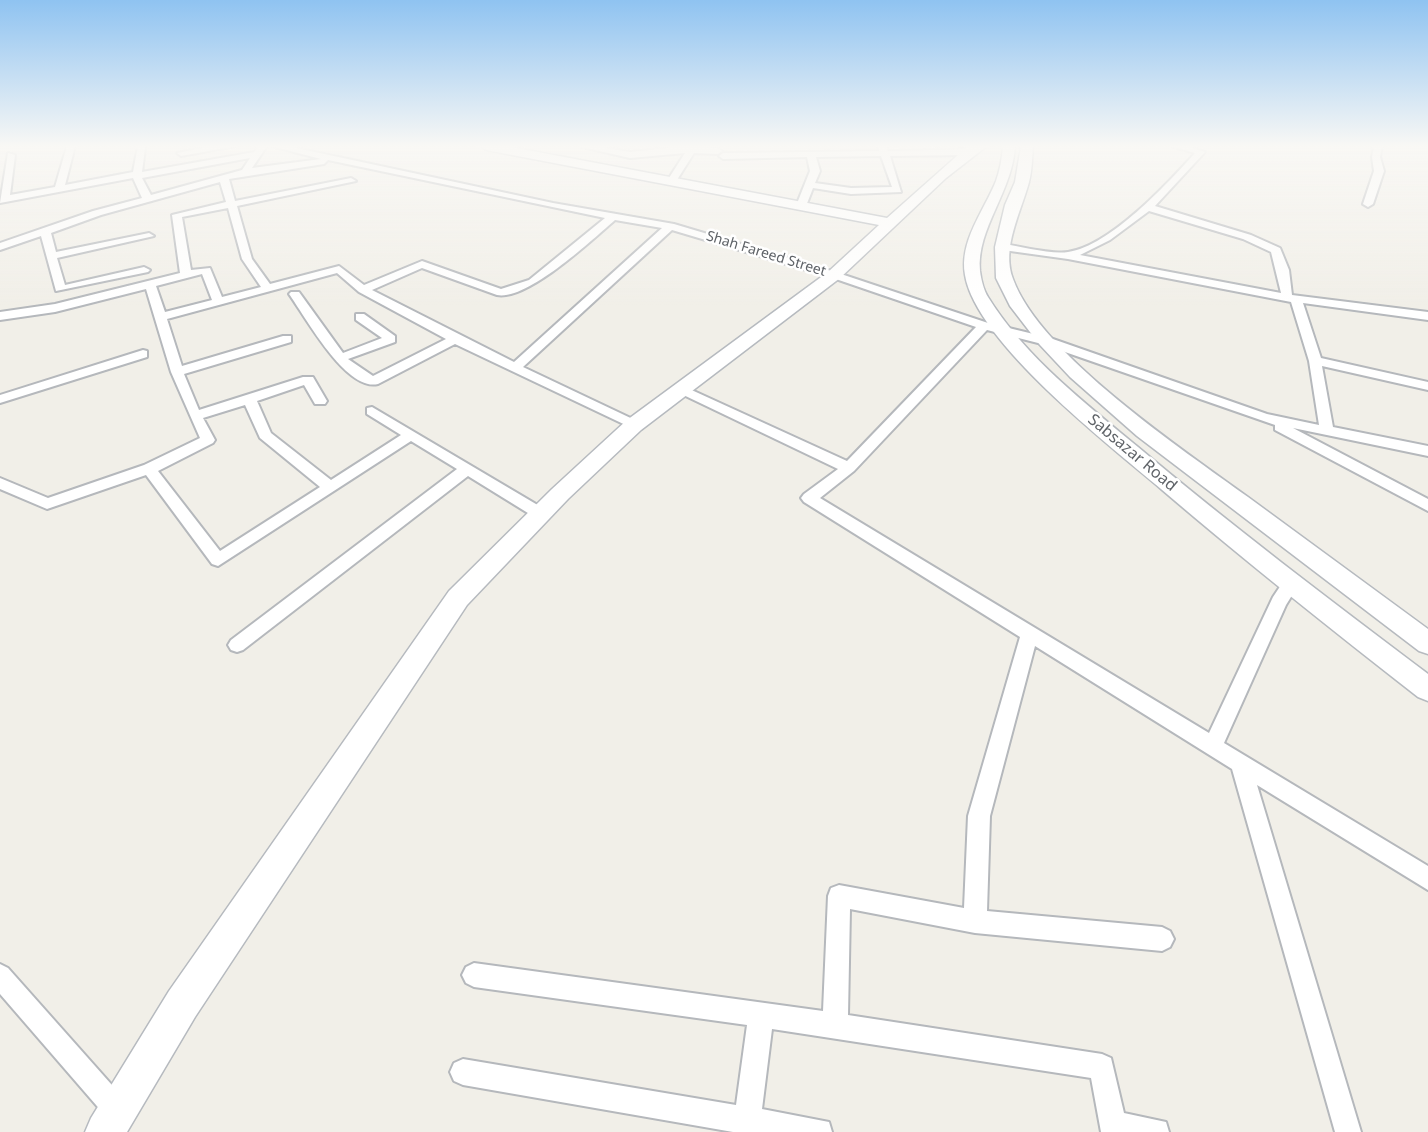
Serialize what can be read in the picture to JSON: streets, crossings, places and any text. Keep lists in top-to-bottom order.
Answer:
{
  "streets": {
    "street": ["Shah Fareed Street", "Sabsazar Road"]
  },
  "crossings": [
    ["Shah Fareed Street", "Sabsazar Road"]
  ]
}
